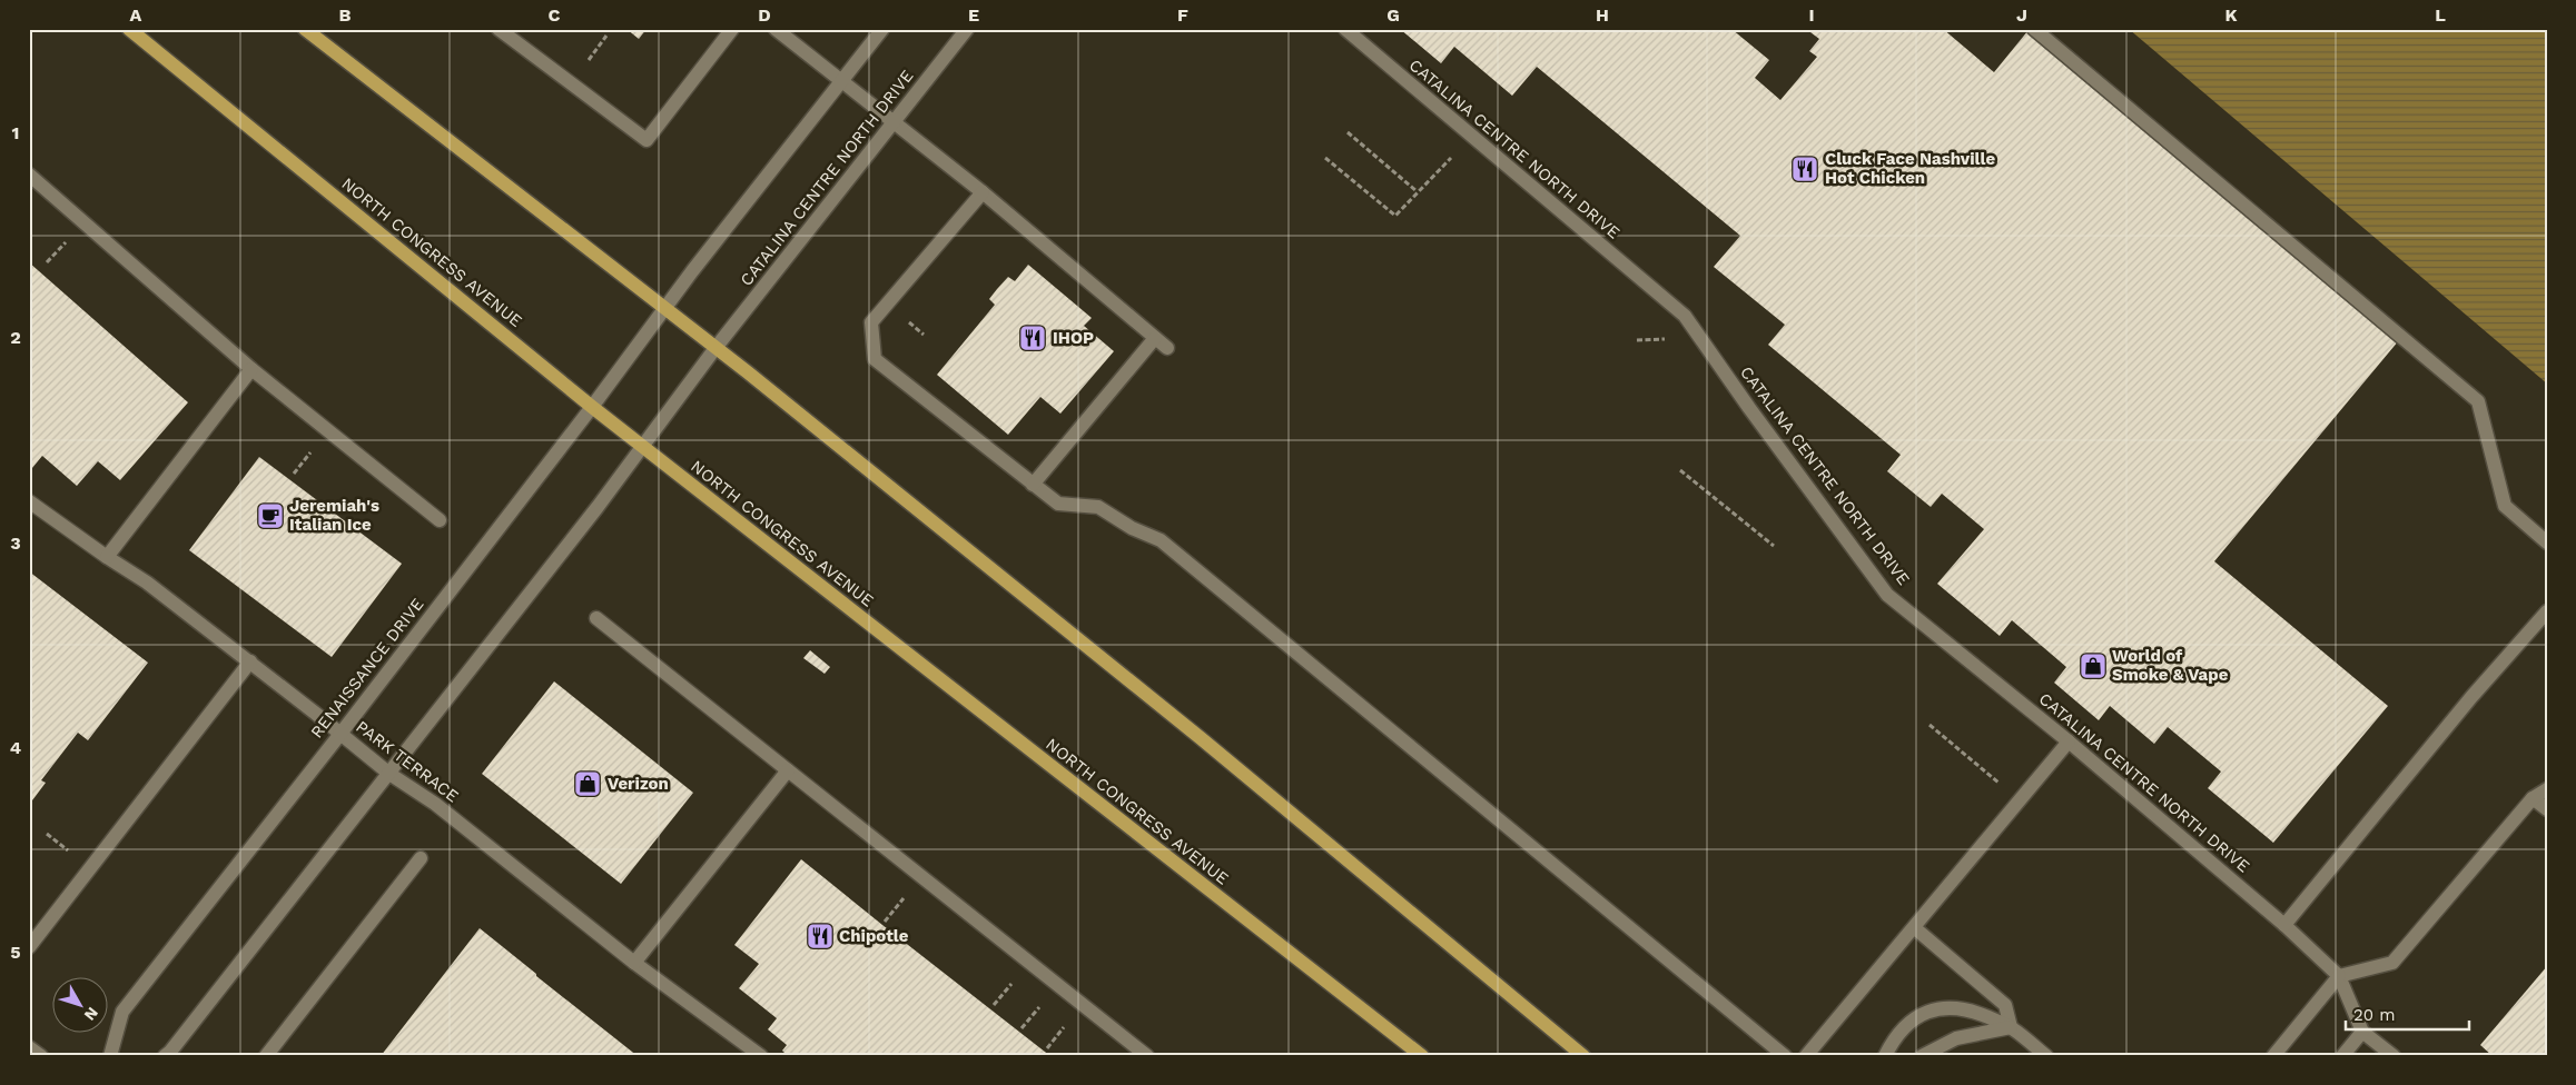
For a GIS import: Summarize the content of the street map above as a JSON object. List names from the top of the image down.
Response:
{
  "streets": {
    "main road": ["NORTH CONGRESS AVENUE"],
    "street": ["CATALINA CENTRE NORTH DRIVE", "RENAISSANCE DRIVE", "PARK TERRACE"]
  },
  "crossings": [
    ["NORTH CONGRESS AVENUE", "RENAISSANCE DRIVE"],
    ["RENAISSANCE DRIVE", "PARK TERRACE"]
  ],
  "places": {
    "restaurant": ["Cluck Face Nashville Hot Chicken", "IHOP", "Chipotle"],
    "cafe": ["Jeremiah's Italian Ice"],
    "shop": ["World of Smoke & Vape", "Verizon"]
  },
  "scale_bar": "20 m",
  "north": "bottom right",
  "grid": {
    "columns": [
      "A",
      "B",
      "C",
      "D",
      "E",
      "F",
      "G",
      "H",
      "I",
      "J",
      "K",
      "L"
    ],
    "rows": [
      "1",
      "2",
      "3",
      "4",
      "5"
    ]
  }
}
